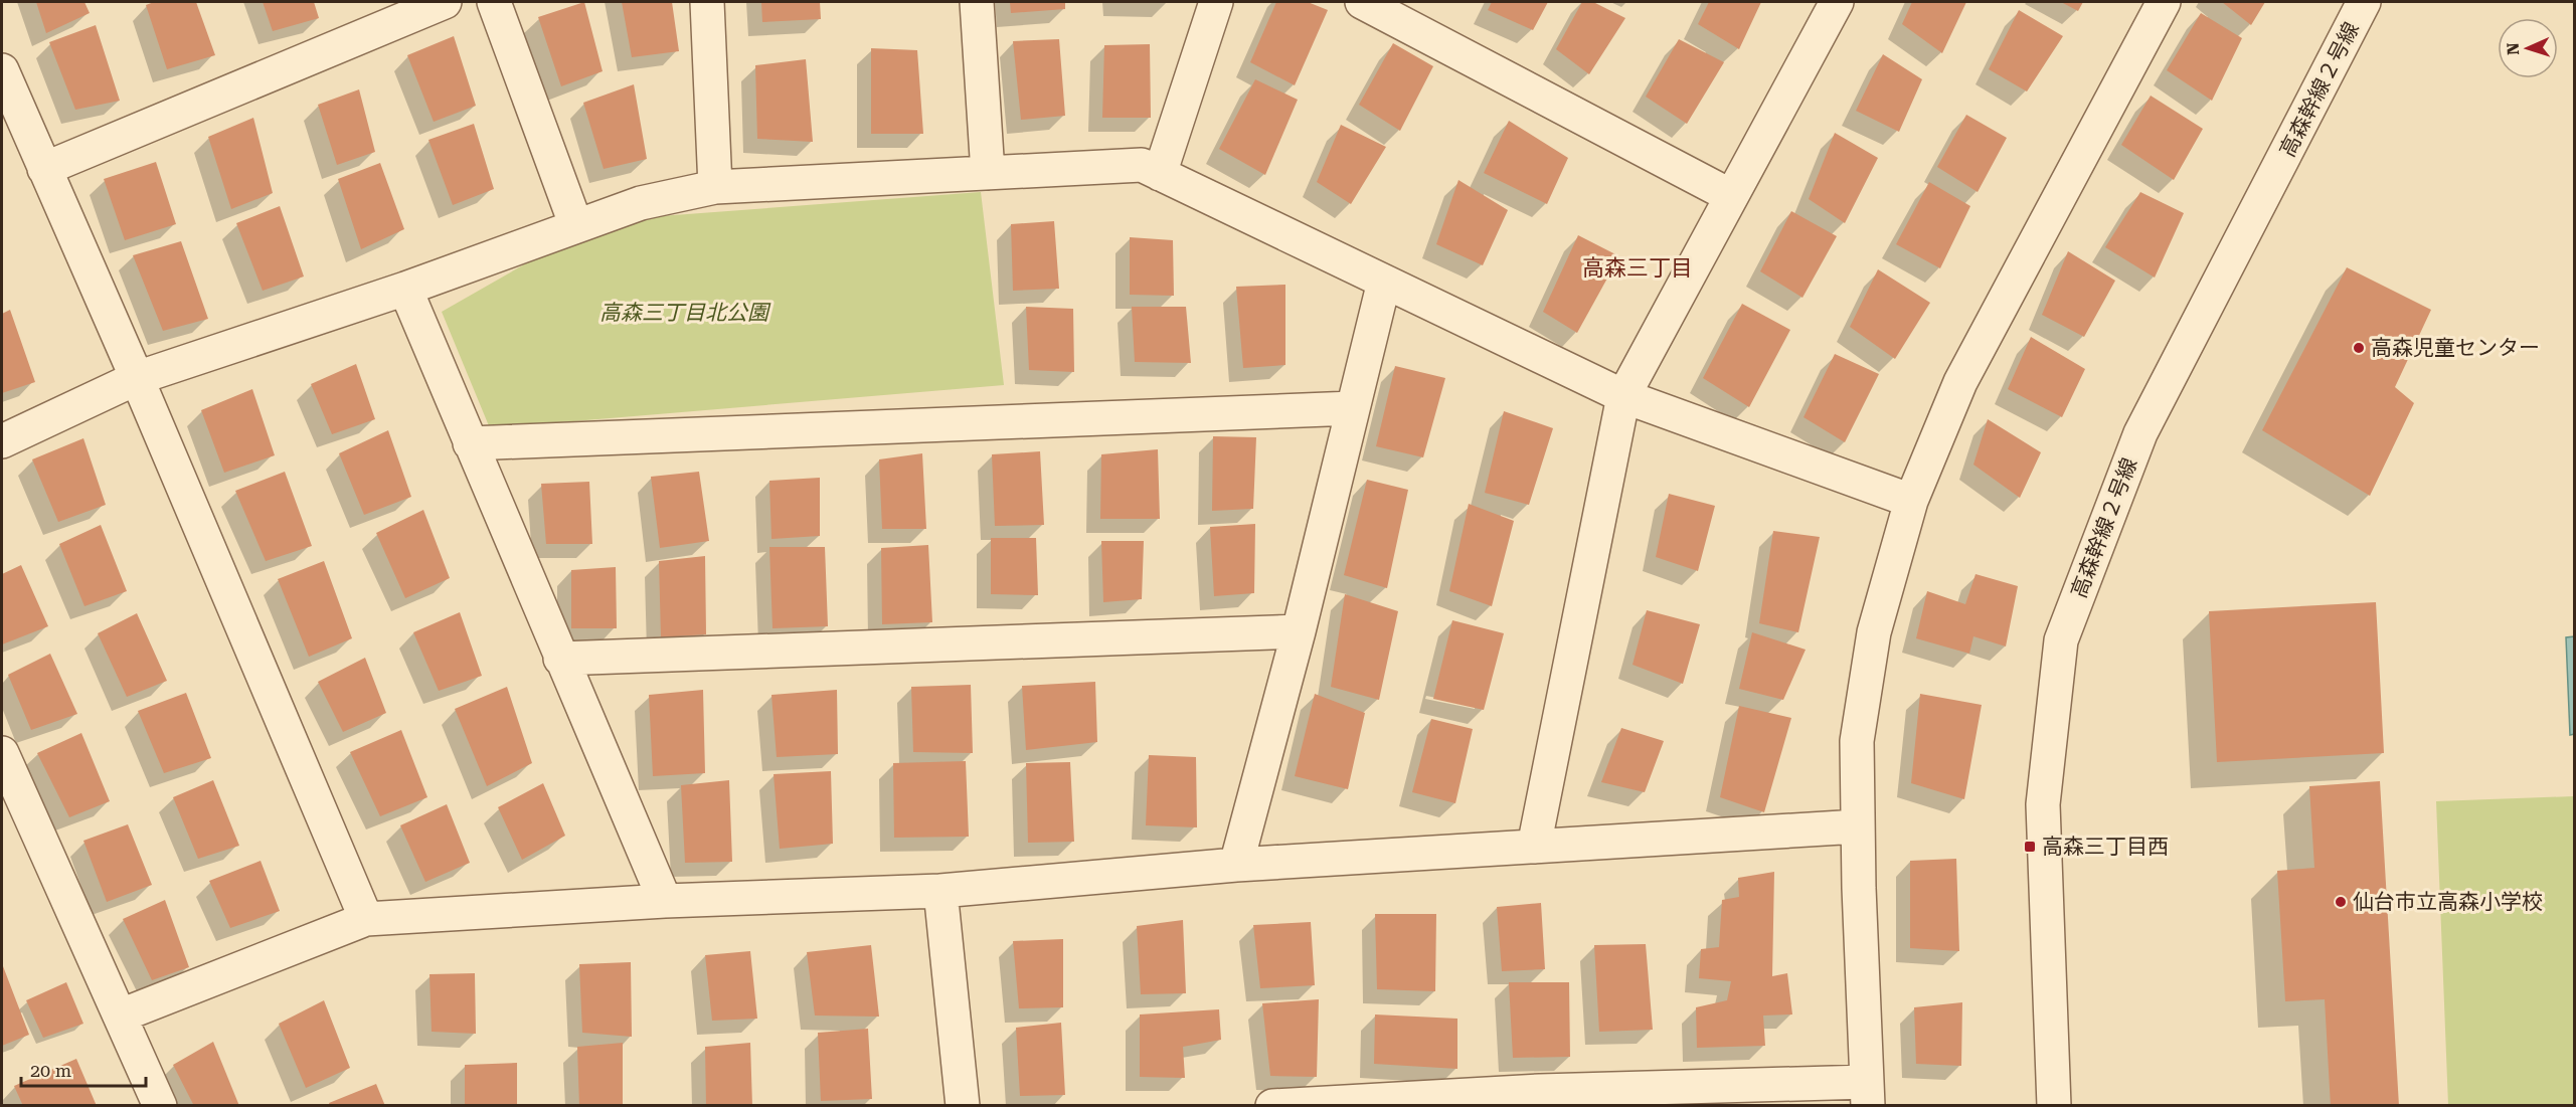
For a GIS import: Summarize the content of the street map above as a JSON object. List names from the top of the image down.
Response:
{
  "streets": {
    "street": ["高森幹線２号線"]
  },
  "districts": ["高森三丁目"],
  "parks": ["高森三丁目北公園"],
  "places": {
    "other": ["高森児童センター", "仙台市立高森小学校"],
    "transit": ["高森三丁目西"]
  },
  "scale_bar": "20 m",
  "north": "left"
}
